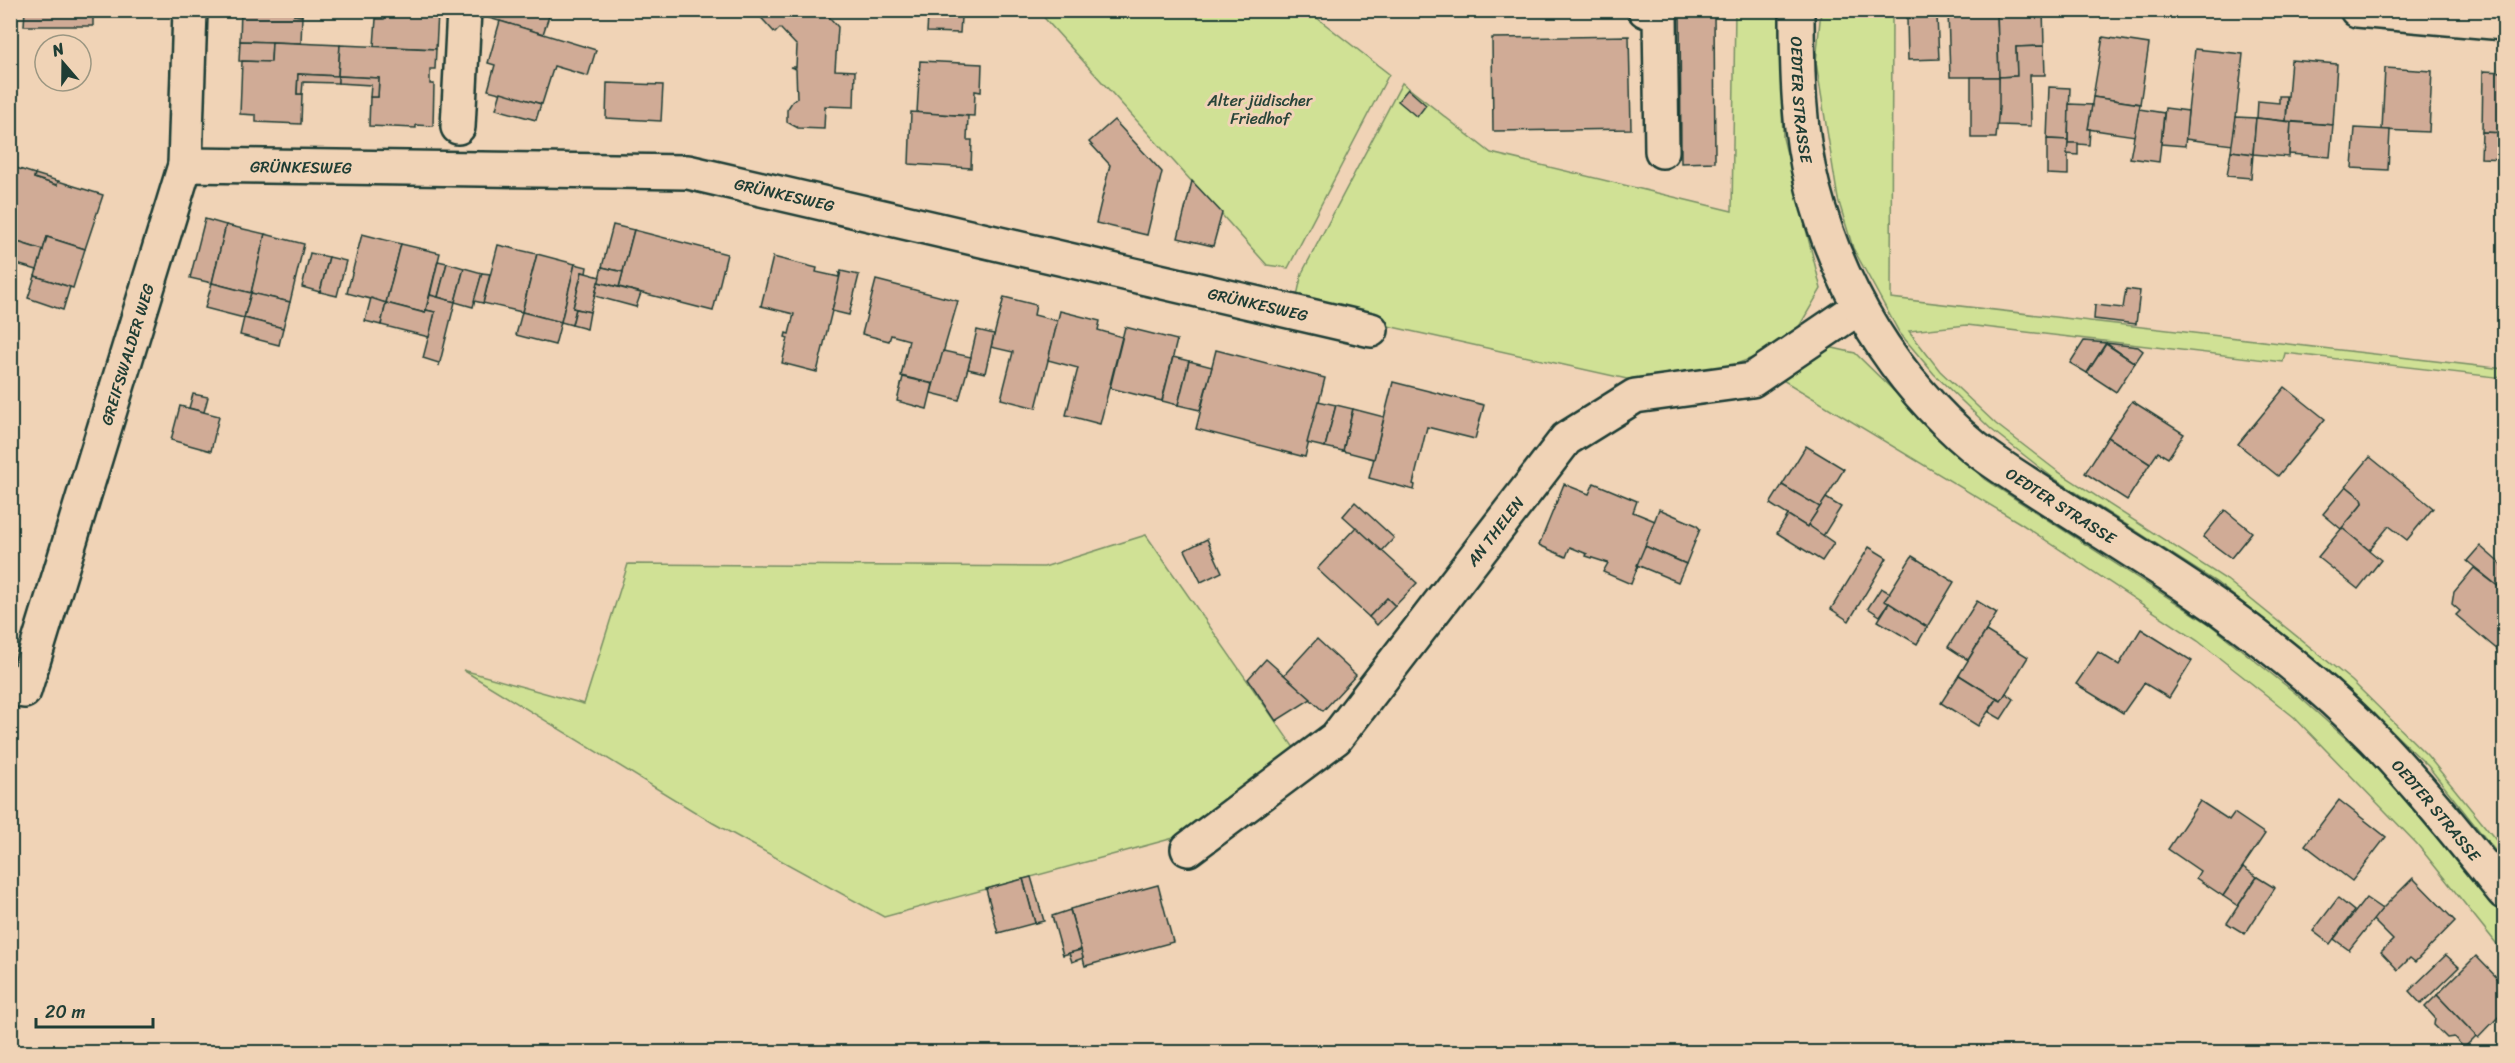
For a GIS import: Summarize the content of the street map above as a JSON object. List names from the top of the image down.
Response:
{
  "streets": {
    "street": [
      "OEDTER STRASSE",
      "GRÜNKESWEG",
      "GREIFSWALDER WEG",
      "AN THELEN"
    ]
  },
  "crossings": [
    ["OEDTER STRASSE", "AN THELEN"],
    ["GRÜNKESWEG", "GREIFSWALDER WEG"]
  ],
  "parks": ["Alter jüdischer Friedhof"],
  "scale_bar": "20 m",
  "north": "top"
}
